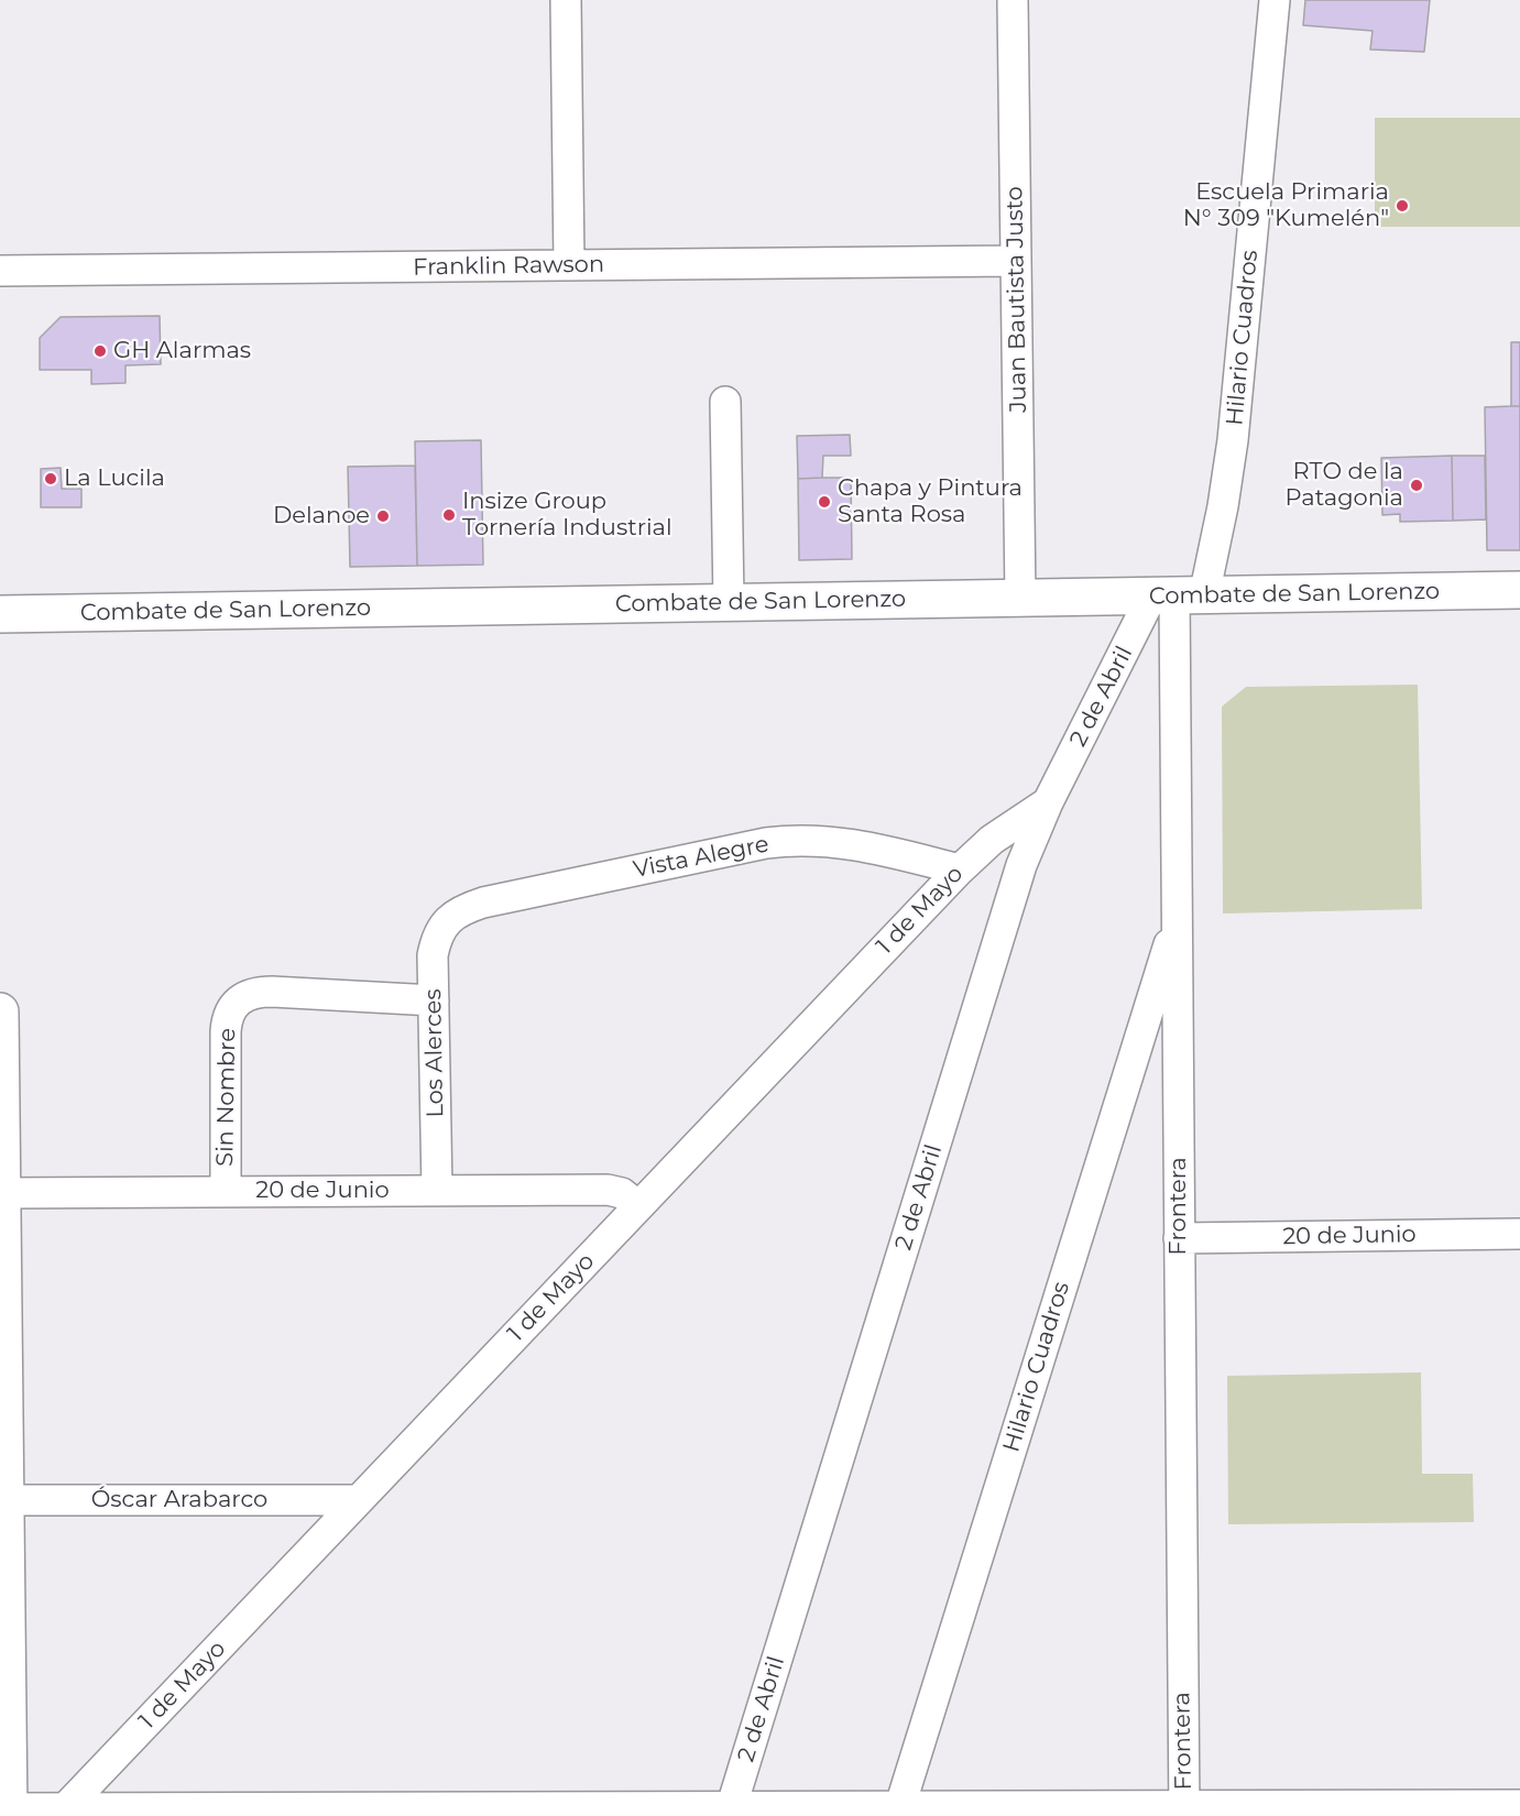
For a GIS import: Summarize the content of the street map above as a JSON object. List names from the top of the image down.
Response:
{
  "streets": {
    "main road": ["Combate de San Lorenzo"],
    "street": [
      "Franklin Rawson",
      "Juan Bautista Justo",
      "Hilario Cuadros",
      "2 de Abril",
      "Vista Alegre",
      "1 de Mayo",
      "Los Alerces",
      "Sin Nombre",
      "20 de Junio",
      "Frontera",
      "Óscar Arabarco"
    ]
  },
  "crossings": [
    ["Franklin Rawson", "Juan Bautista Justo"],
    ["Juan Bautista Justo", "Combate de San Lorenzo"],
    ["Hilario Cuadros", "Combate de San Lorenzo"],
    ["Hilario Cuadros", "2 de Abril"],
    ["Hilario Cuadros", "Frontera"],
    ["Combate de San Lorenzo", "2 de Abril"],
    ["Combate de San Lorenzo", "Frontera"],
    ["2 de Abril", "1 de Mayo"],
    ["2 de Abril", "Frontera"],
    ["Vista Alegre", "1 de Mayo"],
    ["Vista Alegre", "Los Alerces"],
    ["1 de Mayo", "20 de Junio"],
    ["1 de Mayo", "Óscar Arabarco"],
    ["Los Alerces", "Sin Nombre"],
    ["Los Alerces", "20 de Junio"],
    ["Sin Nombre", "20 de Junio"],
    ["20 de Junio", "Frontera"]
  ],
  "places": [
    "Escuela Primaria N° 309 \"Kumelén\"",
    "GH Alarmas",
    "La Lucila",
    "RTO de la Patagonia",
    "Chapa y Pintura Santa Rosa",
    "Insize Group Tornería Industrial",
    "Delanoe"
  ]
}
